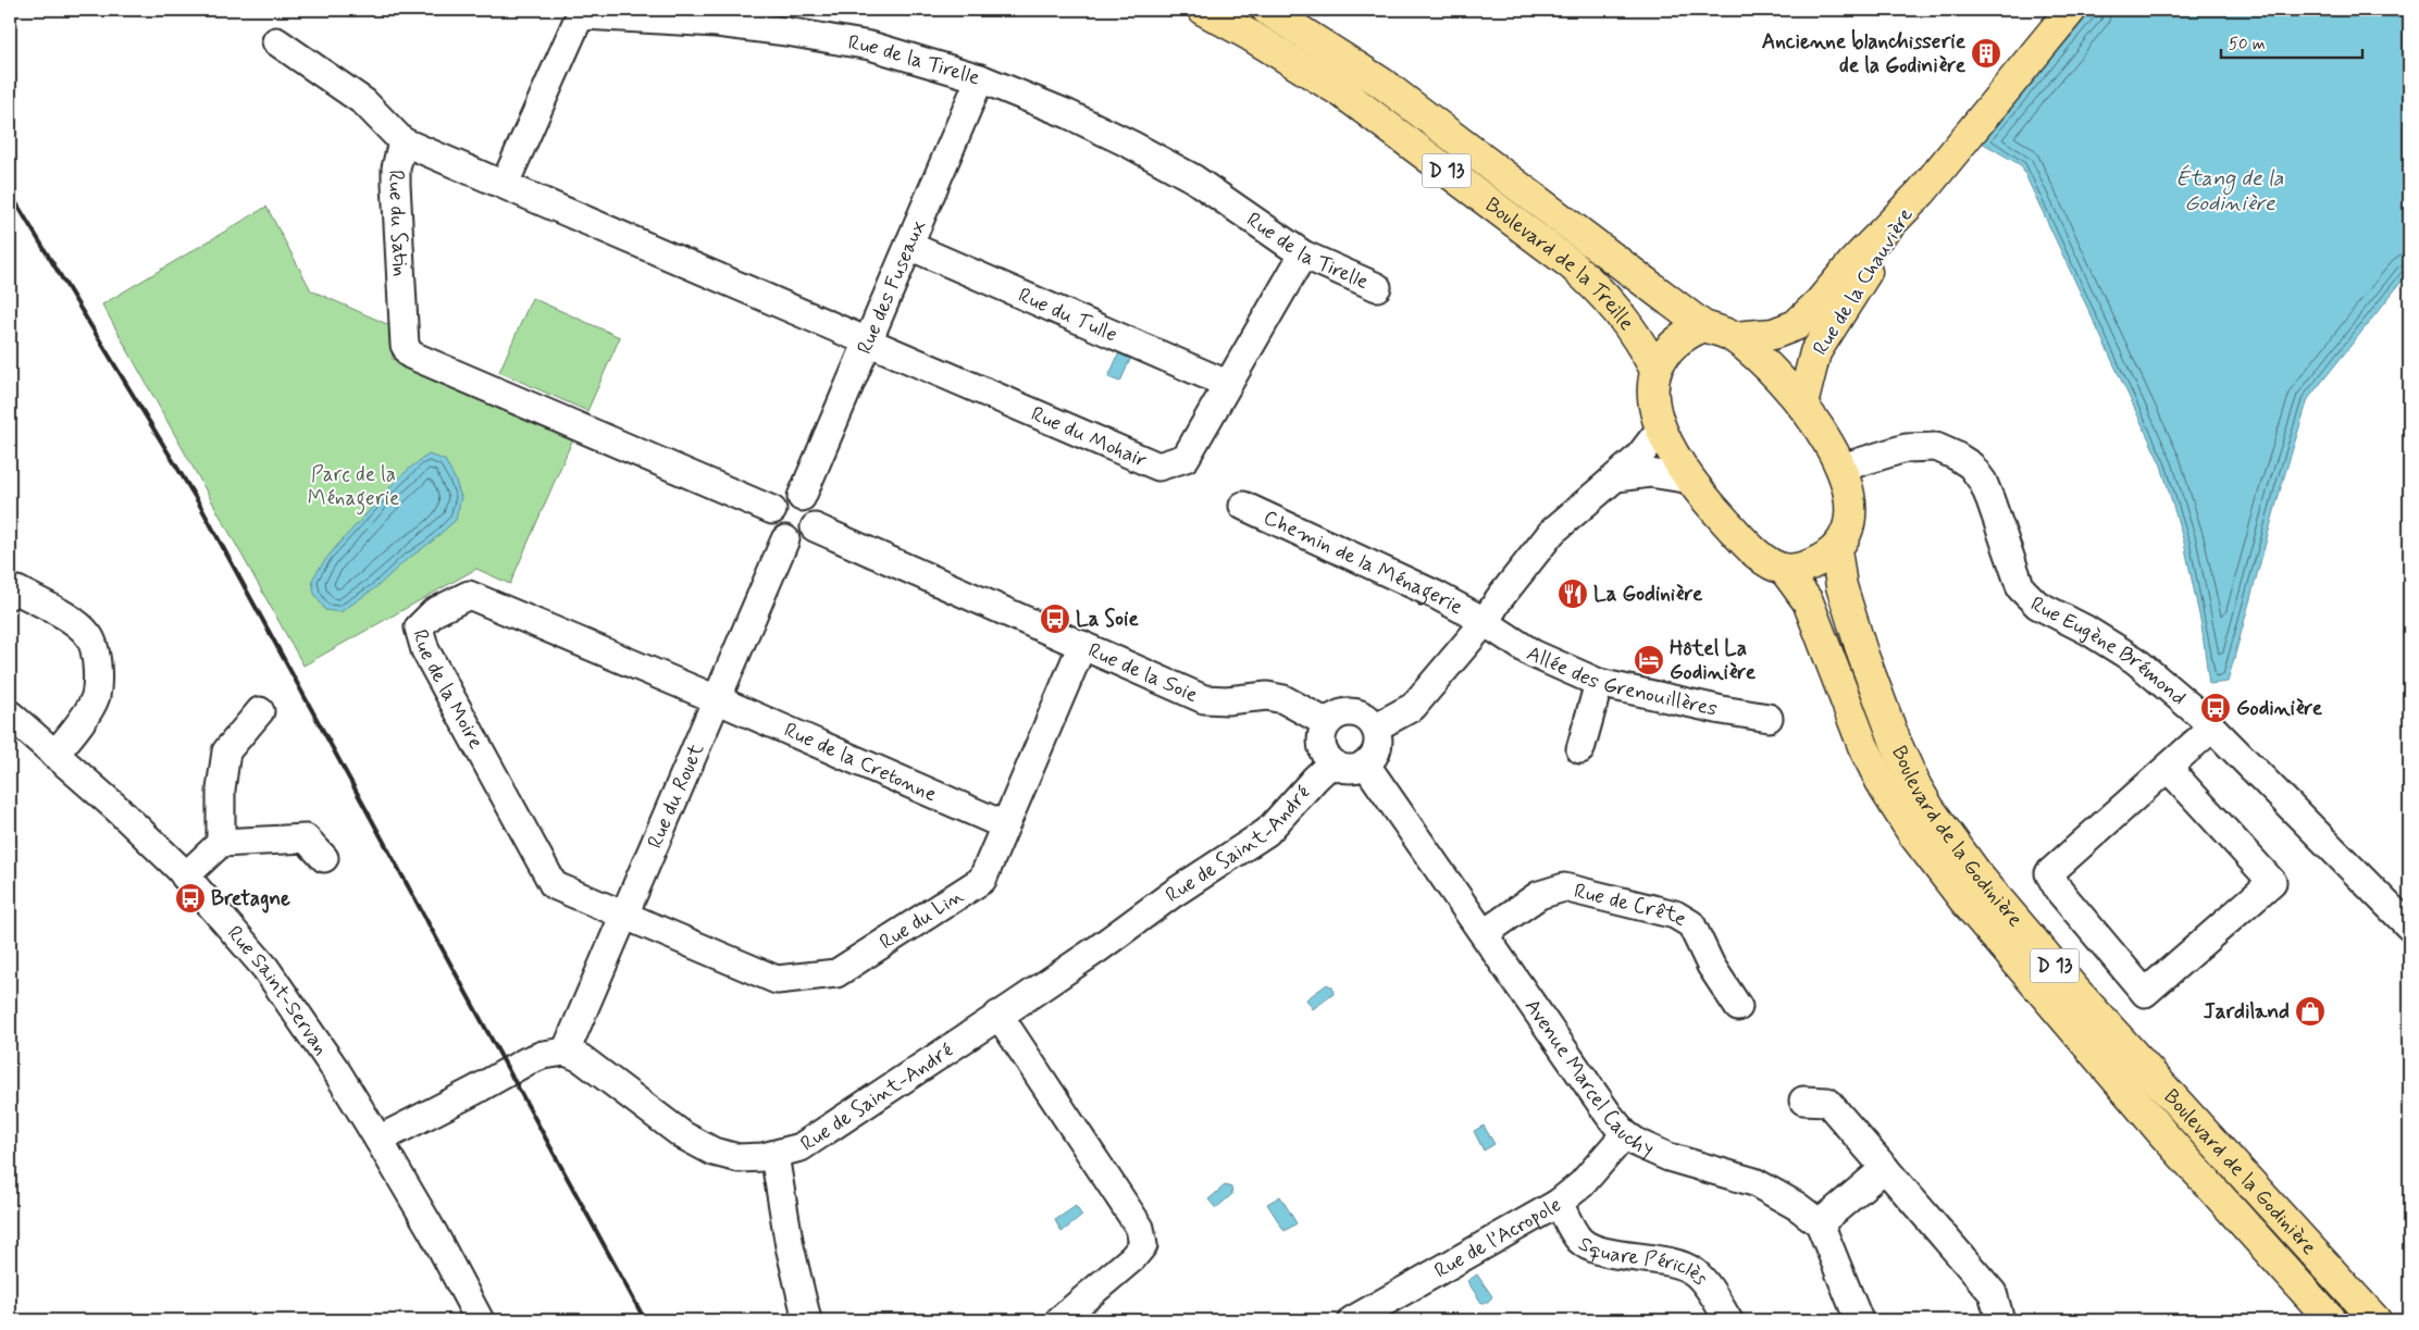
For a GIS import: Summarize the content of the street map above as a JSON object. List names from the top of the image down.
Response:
{
  "streets": {
    "main road": [
      "D 13",
      "Boulevard de la Treille",
      "Rue de la Chauvière",
      "Boulevard de la Godinière"
    ],
    "street": [
      "Rue de la Tirelle",
      "Rue du Satin",
      "Rue des Fuseaux",
      "Rue du Tulle",
      "Rue du Mohair",
      "Chemin de la Ménagerie",
      "Rue Eugène Brémond",
      "Rue de la Soie",
      "Allée des Grenouillères",
      "Rue de la Moire",
      "Rue de la Cretonne",
      "Rue du Rouet",
      "Rue de Saint-André",
      "Rue de Crête",
      "Rue du Lin",
      "Rue Saint-Servan",
      "Avenue Marcel Cauchy",
      "Rue de l’Acropole",
      "Square Périclès"
    ]
  },
  "crossings": [
    ["Rue de la Tirelle", "Rue du Satin"],
    ["Rue de la Tirelle", "Rue des Fuseaux"],
    ["Rue de la Tirelle", "Rue du Mohair"],
    ["Rue du Satin", "Rue des Fuseaux"],
    ["Rue du Satin", "Rue du Mohair"],
    ["Rue du Satin", "Rue de la Soie"],
    ["Rue du Satin", "Rue du Rouet"],
    ["Boulevard de la Treille", "Rue de la Chauvière"],
    ["Rue des Fuseaux", "Rue du Tulle"],
    ["Rue des Fuseaux", "Rue du Mohair"],
    ["Rue des Fuseaux", "Rue de la Soie"],
    ["Rue des Fuseaux", "Rue du Rouet"],
    ["Rue du Tulle", "Rue du Mohair"],
    ["Chemin de la Ménagerie", "Allée des Grenouillères"],
    ["Rue de la Soie", "Rue du Rouet"],
    ["Rue de la Soie", "Rue de Saint-André"],
    ["Rue de la Soie", "Rue du Lin"],
    ["Rue de la Soie", "Avenue Marcel Cauchy"],
    ["Rue de la Moire", "Rue de la Cretonne"],
    ["Rue de la Moire", "Rue du Rouet"],
    ["Rue de la Moire", "Rue du Lin"],
    ["Rue de la Cretonne", "Rue du Rouet"],
    ["Rue de la Cretonne", "Rue du Lin"],
    ["Rue du Rouet", "Rue de Saint-André"],
    ["Rue du Rouet", "Rue du Lin"],
    ["Rue de Saint-André", "Avenue Marcel Cauchy"],
    ["Rue de Crête", "Avenue Marcel Cauchy"],
    ["Avenue Marcel Cauchy", "Rue de l’Acropole"],
    ["Rue de l’Acropole", "Square Périclès"]
  ],
  "water": ["Étang de la Godinière"],
  "parks": ["Parc de la Ménagerie"],
  "places": {
    "building": ["Ancienne blanchisserie de la Godinière"],
    "restaurant": ["La Godinière"],
    "bus stop": ["La Soie", "Godinière", "Bretagne"],
    "hotel": ["Hôtel La Godinière"],
    "shop": ["Jardiland"]
  },
  "scale_bar": "50 m"
}
